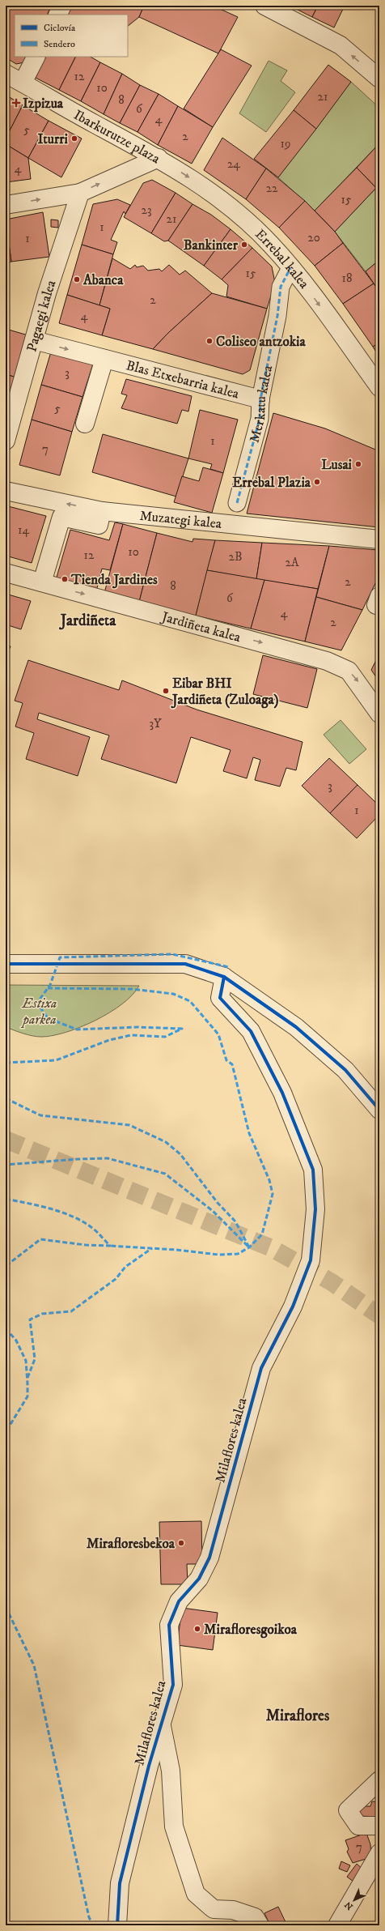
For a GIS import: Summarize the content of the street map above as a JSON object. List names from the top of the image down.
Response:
{
  "streets": {
    "street": [
      "Ibarkurutze plaza",
      "Errebal kalea",
      "Pagaegi kalea",
      "Blas Etxebarria kalea",
      "Merkatu kalea",
      "Muzategi kalea",
      "Jardiñeta kalea",
      "Milaflores kalea"
    ]
  },
  "crossings": [
    ["Ibarkurutze plaza", "Errebal kalea"],
    ["Ibarkurutze plaza", "Pagaegi kalea"],
    ["Errebal kalea", "Merkatu kalea"],
    ["Pagaegi kalea", "Blas Etxebarria kalea"],
    ["Blas Etxebarria kalea", "Merkatu kalea"]
  ],
  "one_way": ["Ibarkurutze plaza", "Errebal kalea", "Jardiñeta kalea"],
  "districts": ["Jardiñeta", "Miraflores"],
  "parks": ["Estixa parkea"],
  "places": {
    "health": ["Izpizua"],
    "other": [
      "Iturri",
      "Bankinter",
      "Abanca",
      "Coliseo antzokia",
      "Lusai",
      "Errebal Plazia",
      "Tienda Jardines",
      "Eibar BHI Jardiñeta (Zuloaga)",
      "Mirafloresbekoa",
      "Mirafloresgoikoa"
    ]
  },
  "house_numbers": [
    "12",
    "10",
    "21",
    "8",
    "6",
    "4",
    "5",
    "2",
    "19",
    "24",
    "4",
    "22",
    "15",
    "23",
    "21",
    "1",
    "20",
    "1",
    "15",
    "18",
    "2",
    "4",
    "3",
    "5",
    "1",
    "7",
    "14",
    "10",
    "12",
    "2B",
    "2A",
    "2",
    "8",
    "6",
    "4",
    "2",
    "3Y",
    "3",
    "1",
    "7"
  ],
  "legend": ["Ciclovía", "Sendero"],
  "north": "bottom left"
}
